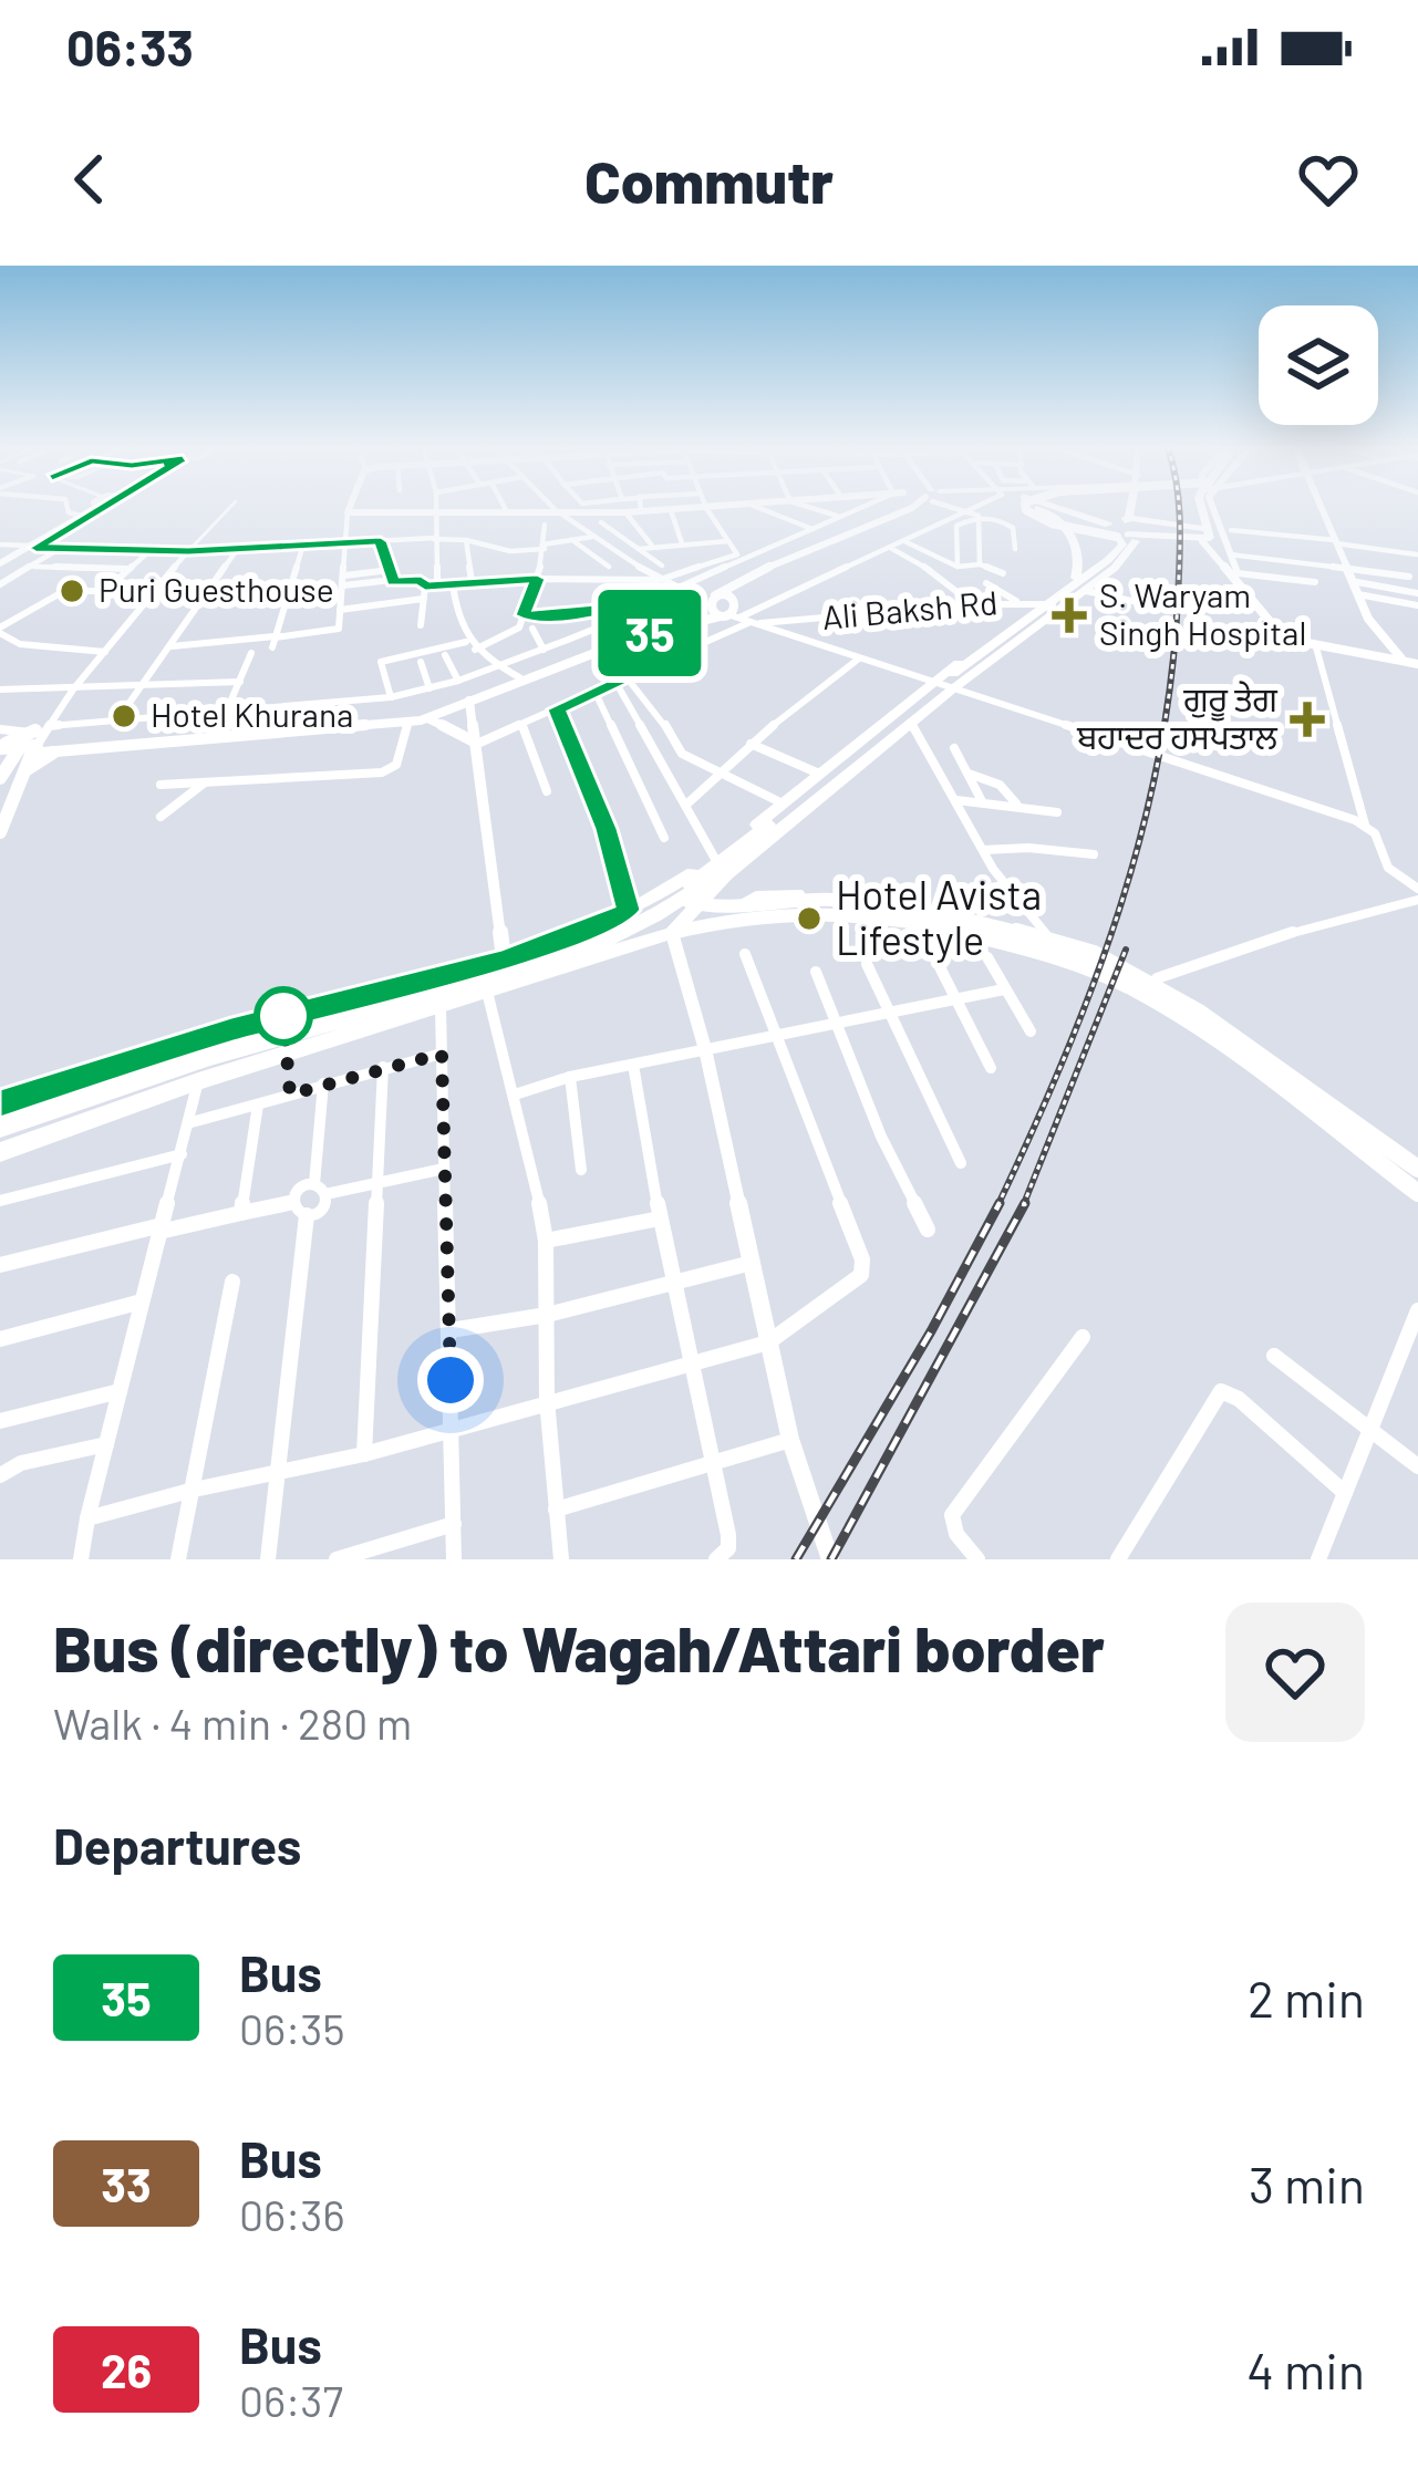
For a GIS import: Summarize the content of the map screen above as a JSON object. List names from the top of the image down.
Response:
{
  "streets": {
    "street": ["Ali Baksh Rd"]
  },
  "places": {
    "other": ["Puri Guesthouse", "Hotel Khurana", "Hotel Avista Lifestyle"],
    "health": ["S. Waryam Singh Hospital", "ਗੁਰੂ ਤੇਗ ਬਹਾਦਰ ਹਸਪਤਾਲ"]
  },
  "lines": ["bus line 35"],
  "page": {
    "status": "06:33",
    "header": "Commutr",
    "on_map": "35",
    "heading": [
      ["Bus (directly) to Wagah/Attari border", "Walk · 4 min · 280 m"],
      "Departures"
    ],
    "list": [
      {
        "mark": "35",
        "name": "Bus",
        "note": "06:35",
        "value": "2 min"
      },
      {
        "mark": "33",
        "name": "Bus",
        "note": "06:36",
        "value": "3 min"
      },
      {
        "mark": "26",
        "name": "Bus",
        "note": "06:37",
        "value": "4 min"
      }
    ]
  }
}
